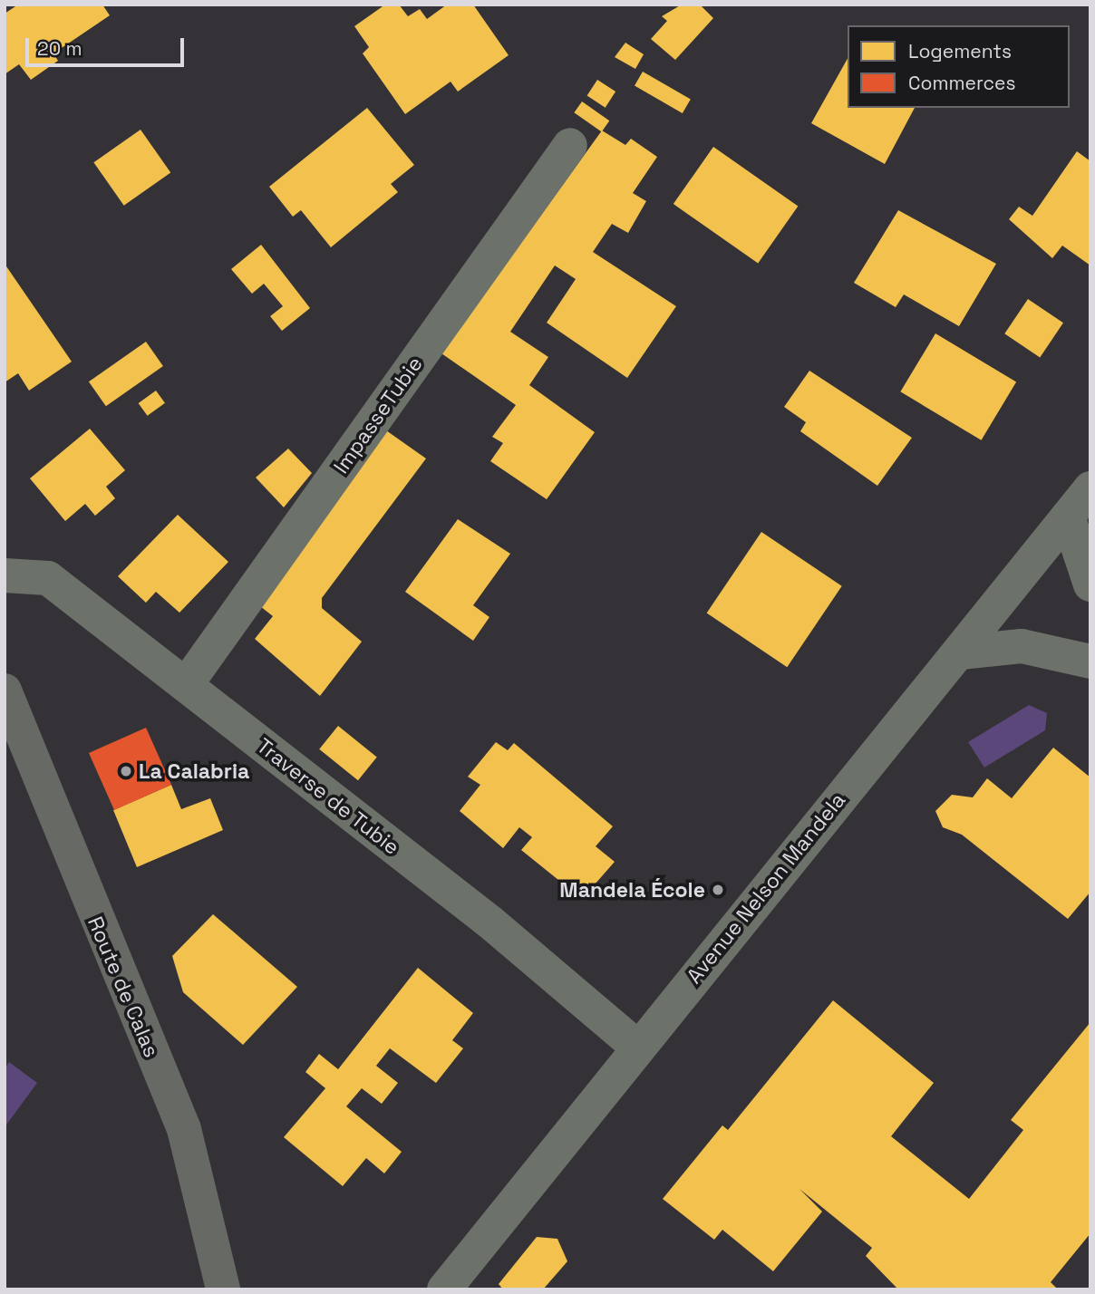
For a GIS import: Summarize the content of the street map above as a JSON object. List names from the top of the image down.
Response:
{
  "streets": {
    "main road": ["Route de Calas"],
    "street": ["ImpasseTubie", "Traverse de Tubie", "Avenue Nelson Mandela"]
  },
  "crossings": [
    ["ImpasseTubie", "Traverse de Tubie"],
    ["Traverse de Tubie", "Avenue Nelson Mandela"]
  ],
  "places": ["La Calabria", "Mandela École"],
  "legend": ["Logements", "Commerces"],
  "scale_bar": "20 m"
}
